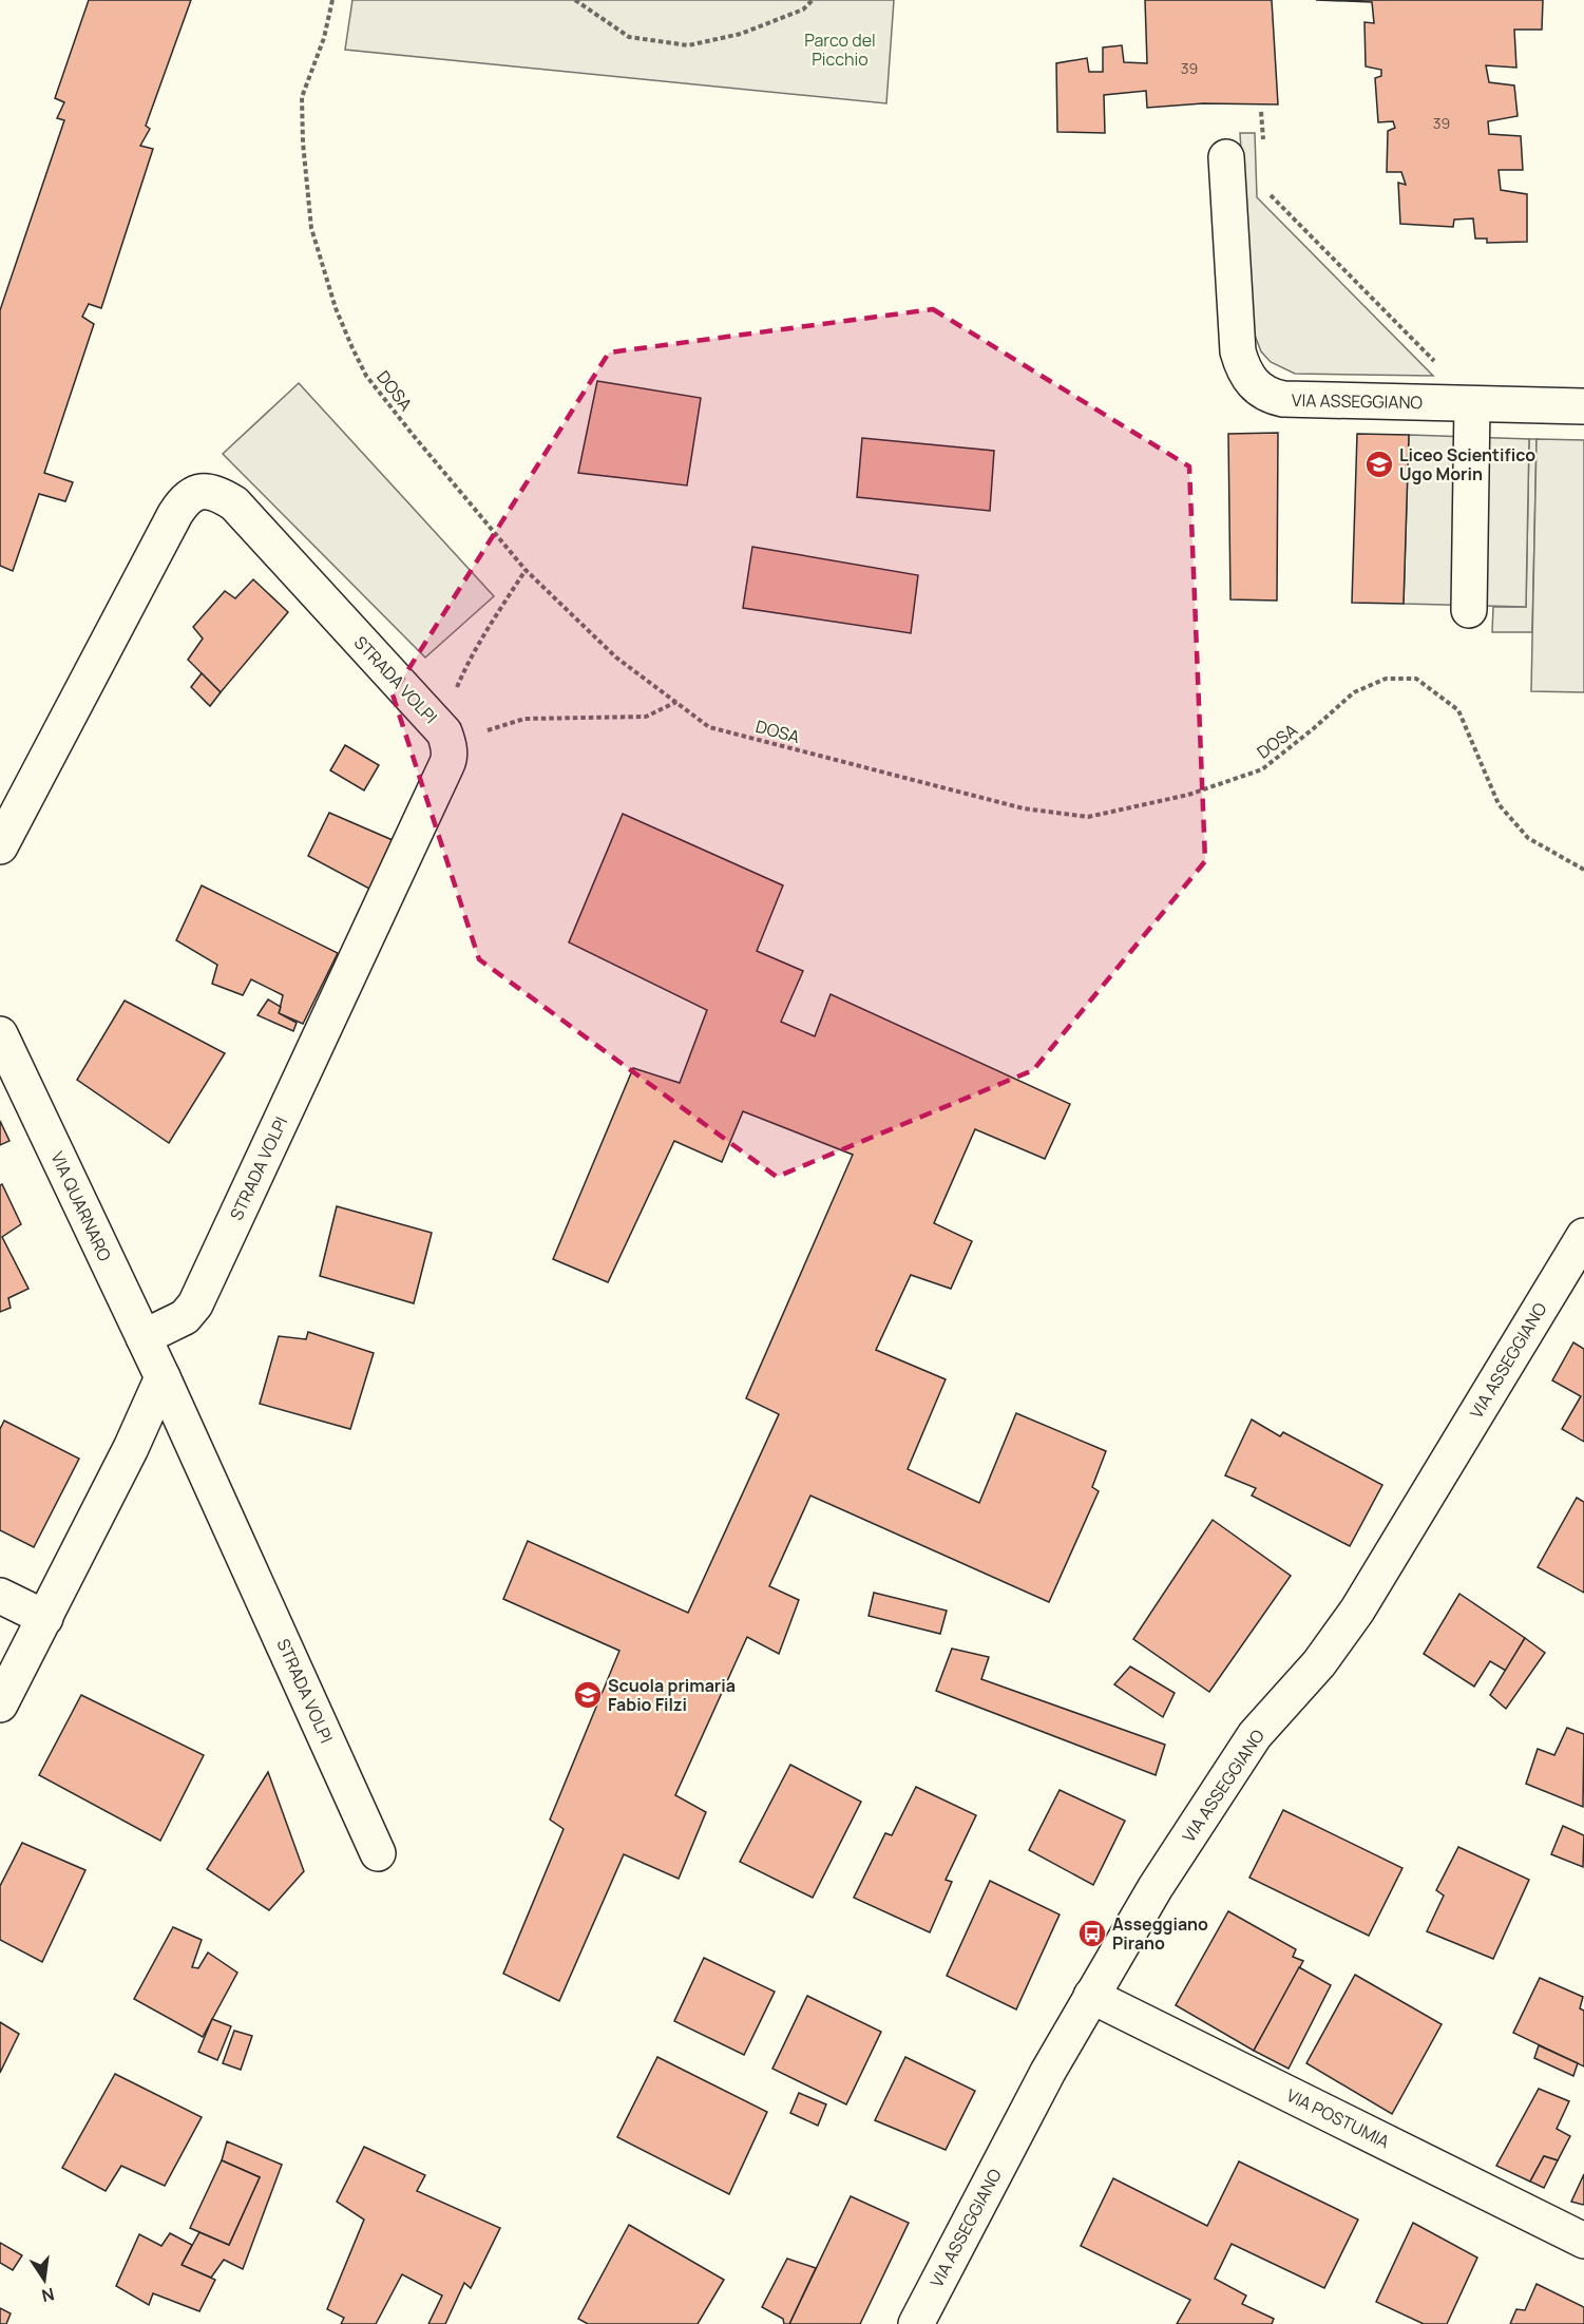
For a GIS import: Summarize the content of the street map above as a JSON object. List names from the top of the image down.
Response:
{
  "streets": {
    "street": [
      "VIA ASSEGGIANO",
      "STRADA VOLPI",
      "VIA QUARNARO",
      "VIA POSTUMIA"
    ],
    "path": ["DOSA"]
  },
  "crossings": [
    ["VIA ASSEGGIANO", "VIA POSTUMIA"],
    ["STRADA VOLPI", "VIA QUARNARO"]
  ],
  "parks": ["Parco del Picchio"],
  "places": {
    "school or university": ["Liceo Scientifico Ugo Morin", "Scuola primaria Fabio Filzi"],
    "bus stop": ["Asseggiano Pirano"]
  },
  "house_numbers": ["39", "39"],
  "north": "bottom"
}
